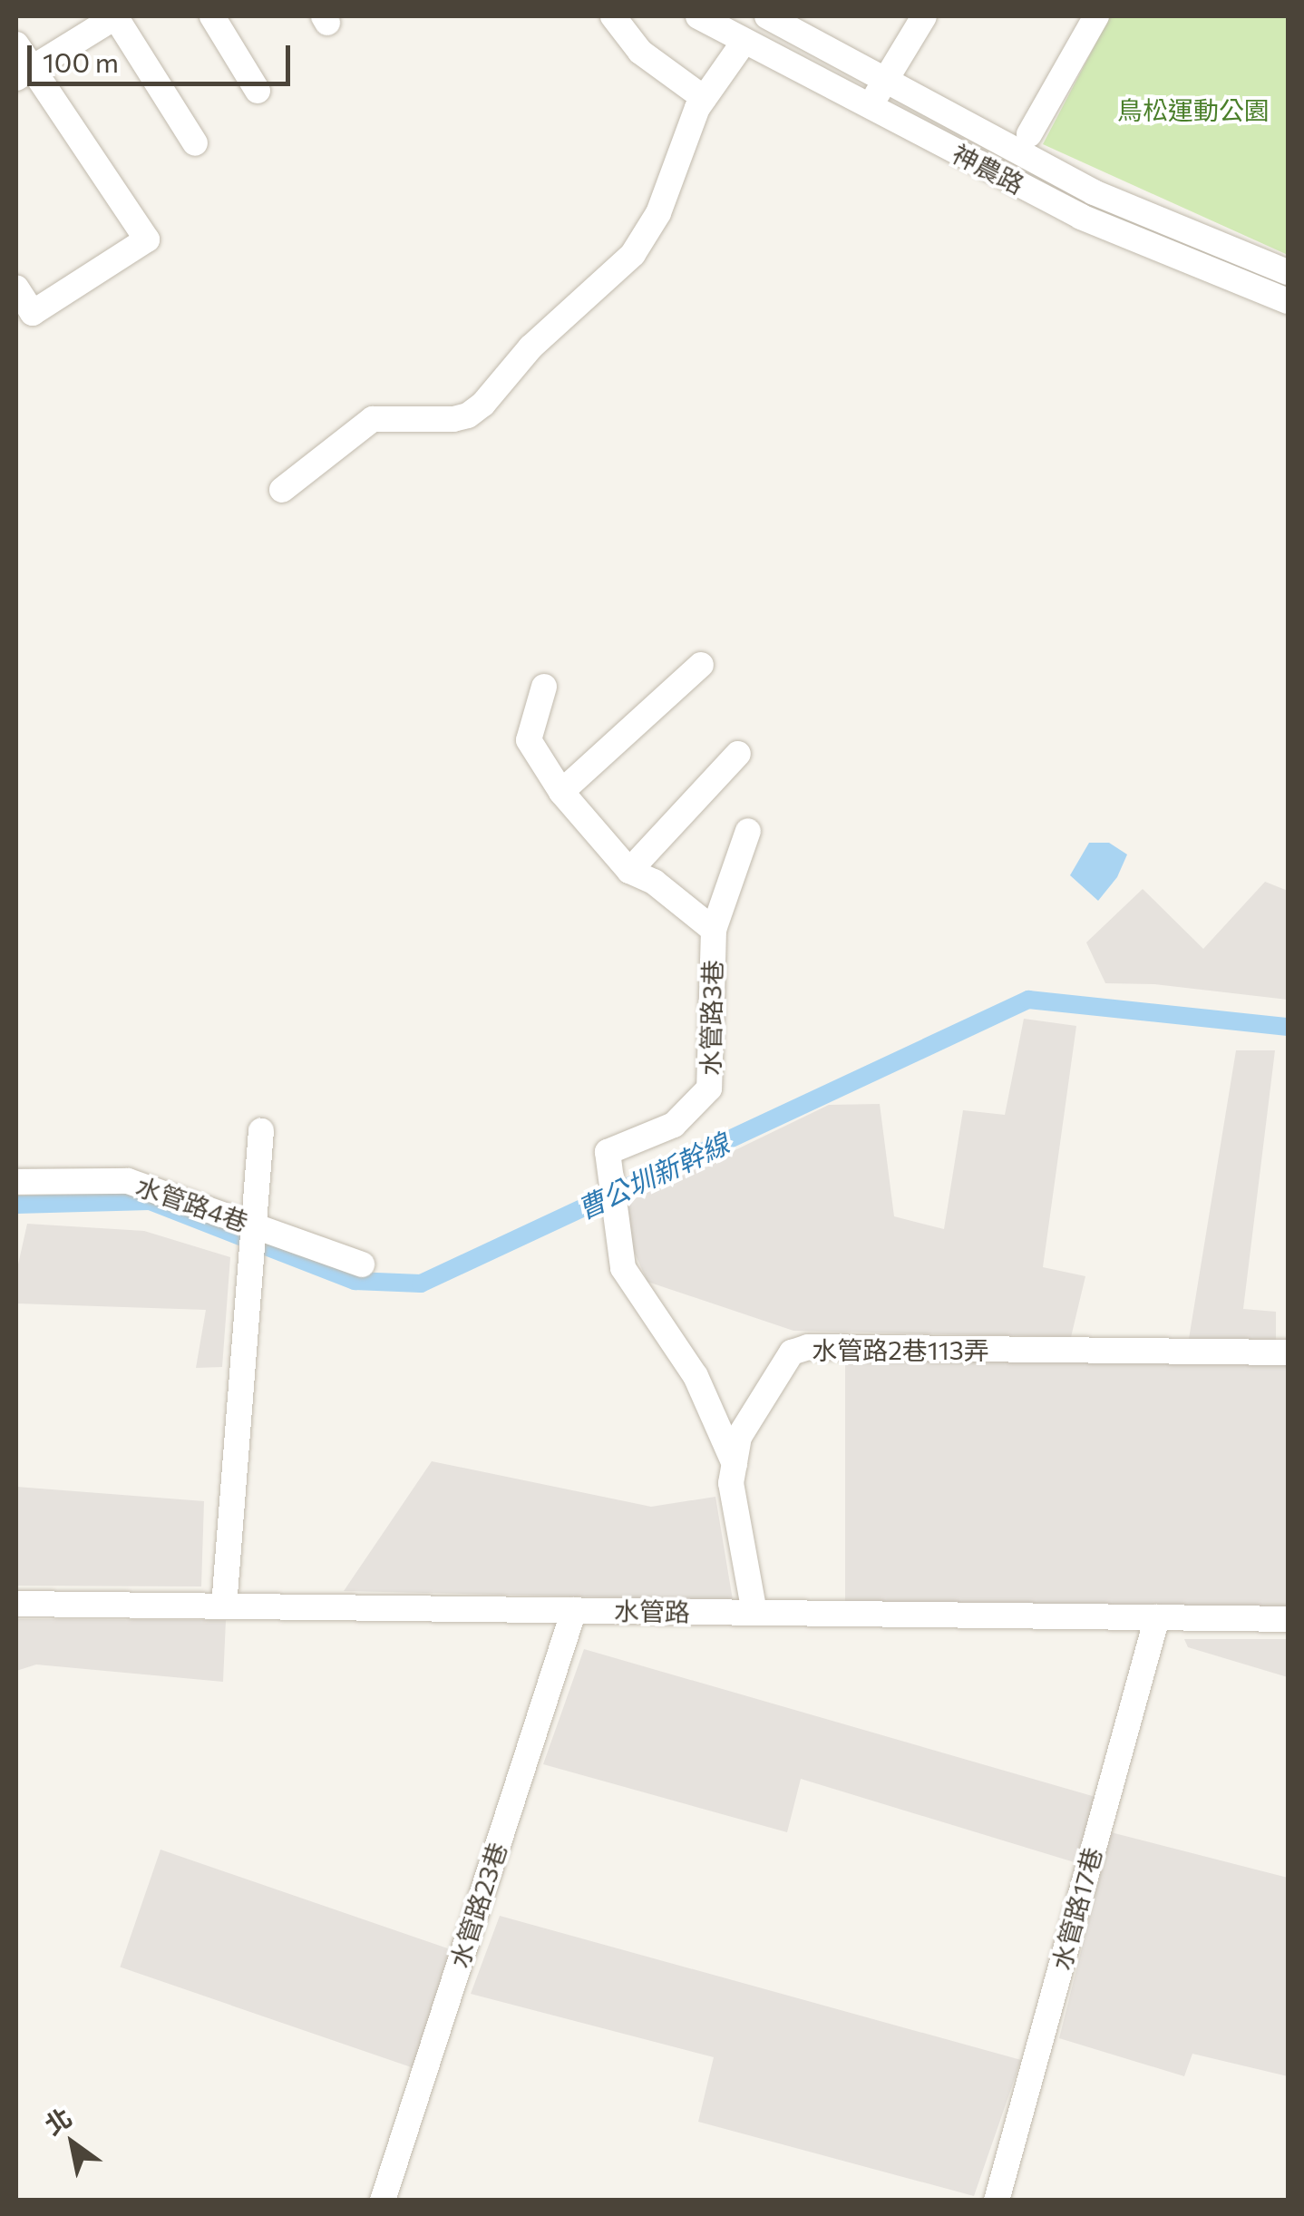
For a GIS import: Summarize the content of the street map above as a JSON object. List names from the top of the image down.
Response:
{
  "streets": {
    "street": [
      "神農路",
      "水管路3巷",
      "水管路4巷",
      "水管路2巷113弄",
      "水管路",
      "水管路23巷",
      "水管路17巷"
    ]
  },
  "crossings": [
    ["水管路3巷", "水管路2巷113弄"],
    ["水管路4巷", "水管路"],
    ["水管路2巷113弄", "水管路"],
    ["水管路", "水管路23巷"],
    ["水管路", "水管路17巷"]
  ],
  "water": ["曹公圳新幹線"],
  "parks": ["鳥松運動公園"],
  "scale_bar": "100 m",
  "north": "top left"
}
